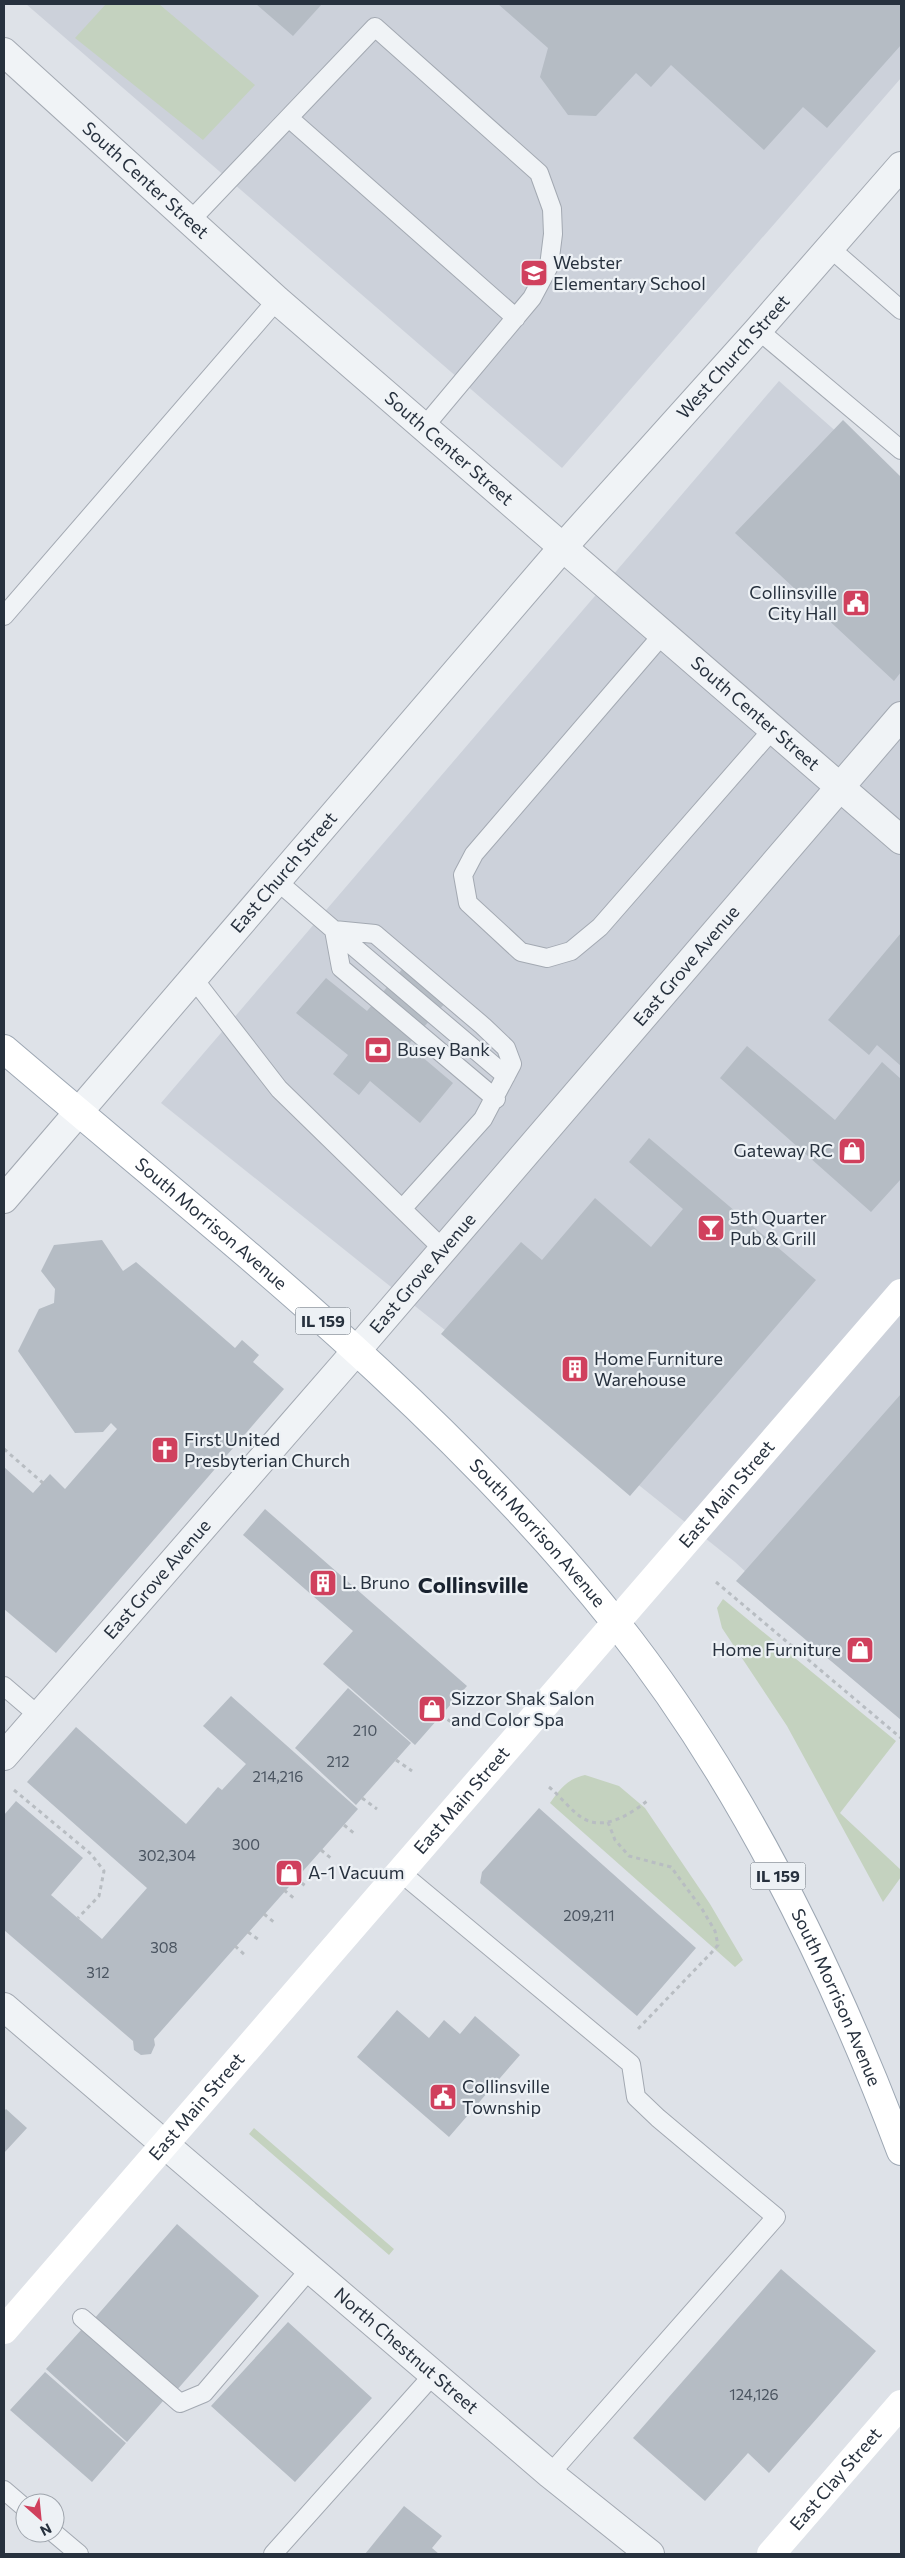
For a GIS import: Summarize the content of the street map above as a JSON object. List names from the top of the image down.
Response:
{
  "streets": {
    "main road": [
      "South Morrison Avenue",
      "IL 159",
      "East Main Street",
      "East Clay Street"
    ],
    "street": [
      "South Center Street",
      "West Church Street",
      "East Church Street",
      "East Grove Avenue",
      "North Chestnut Street"
    ]
  },
  "crossings": [
    ["South Center Street", "West Church Street"],
    ["South Center Street", "East Church Street"],
    ["South Center Street", "East Grove Avenue"],
    ["West Church Street", "East Church Street"],
    ["East Church Street", "South Morrison Avenue"],
    ["East Grove Avenue", "South Morrison Avenue"],
    ["South Morrison Avenue", "East Main Street"],
    ["East Main Street", "North Chestnut Street"]
  ],
  "districts": ["Collinsville"],
  "places": {
    "school or university": ["Webster Elementary School"],
    "public building": ["Collinsville City Hall", "Collinsville Township"],
    "bank": ["Busey Bank"],
    "shop": [
      "Gateway RC",
      "Home Furniture",
      "Sizzor Shak Salon and Color Spa",
      "A-1 Vacuum"
    ],
    "bar": ["5th Quarter Pub & Grill"],
    "building": ["Home Furniture Warehouse", "L. Bruno"],
    "church": ["First United Presbyterian Church"]
  },
  "house_numbers": [
    "210",
    "212",
    "214,216",
    "300",
    "302,304",
    "209,211",
    "308",
    "312",
    "124,126"
  ],
  "north": "bottom right"
}
